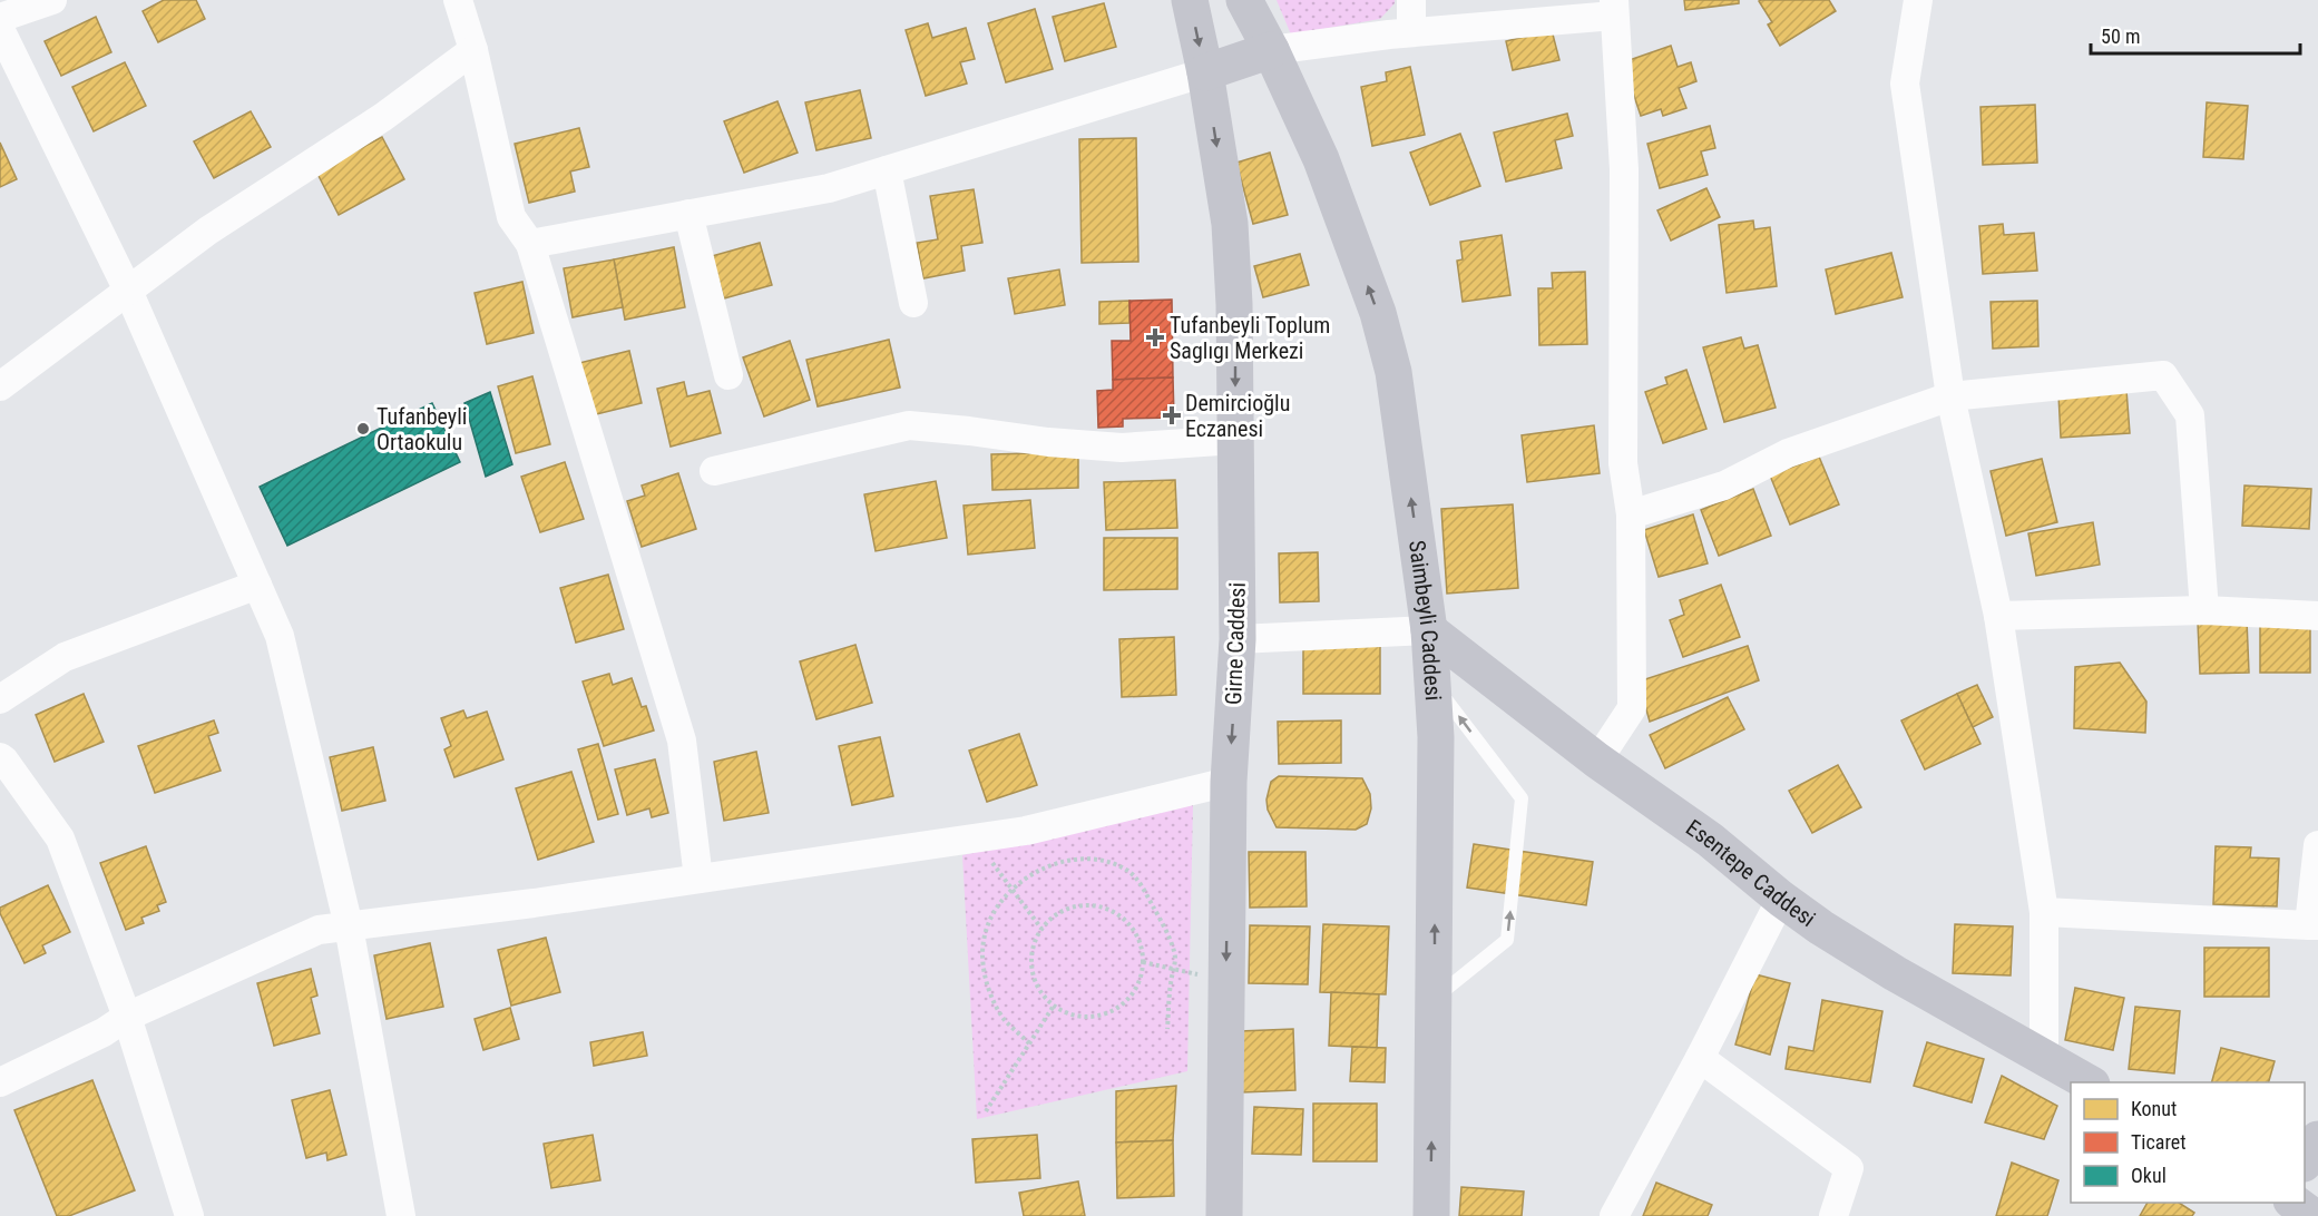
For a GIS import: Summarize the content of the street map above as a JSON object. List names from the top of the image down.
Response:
{
  "streets": {
    "street": ["Saimbeyli Caddesi", "Girne Caddesi", "Esentepe Caddesi"]
  },
  "crossings": [
    ["Saimbeyli Caddesi", "Esentepe Caddesi"]
  ],
  "one_way": ["Girne Caddesi"],
  "places": {
    "health": ["Tufanbeyli Toplum Saglıgı Merkezi", "Demircioğlu Eczanesi"],
    "other": ["Tufanbeyli Ortaokulu"]
  },
  "legend": ["Konut", "Ticaret", "Okul"],
  "scale_bar": "50 m"
}
